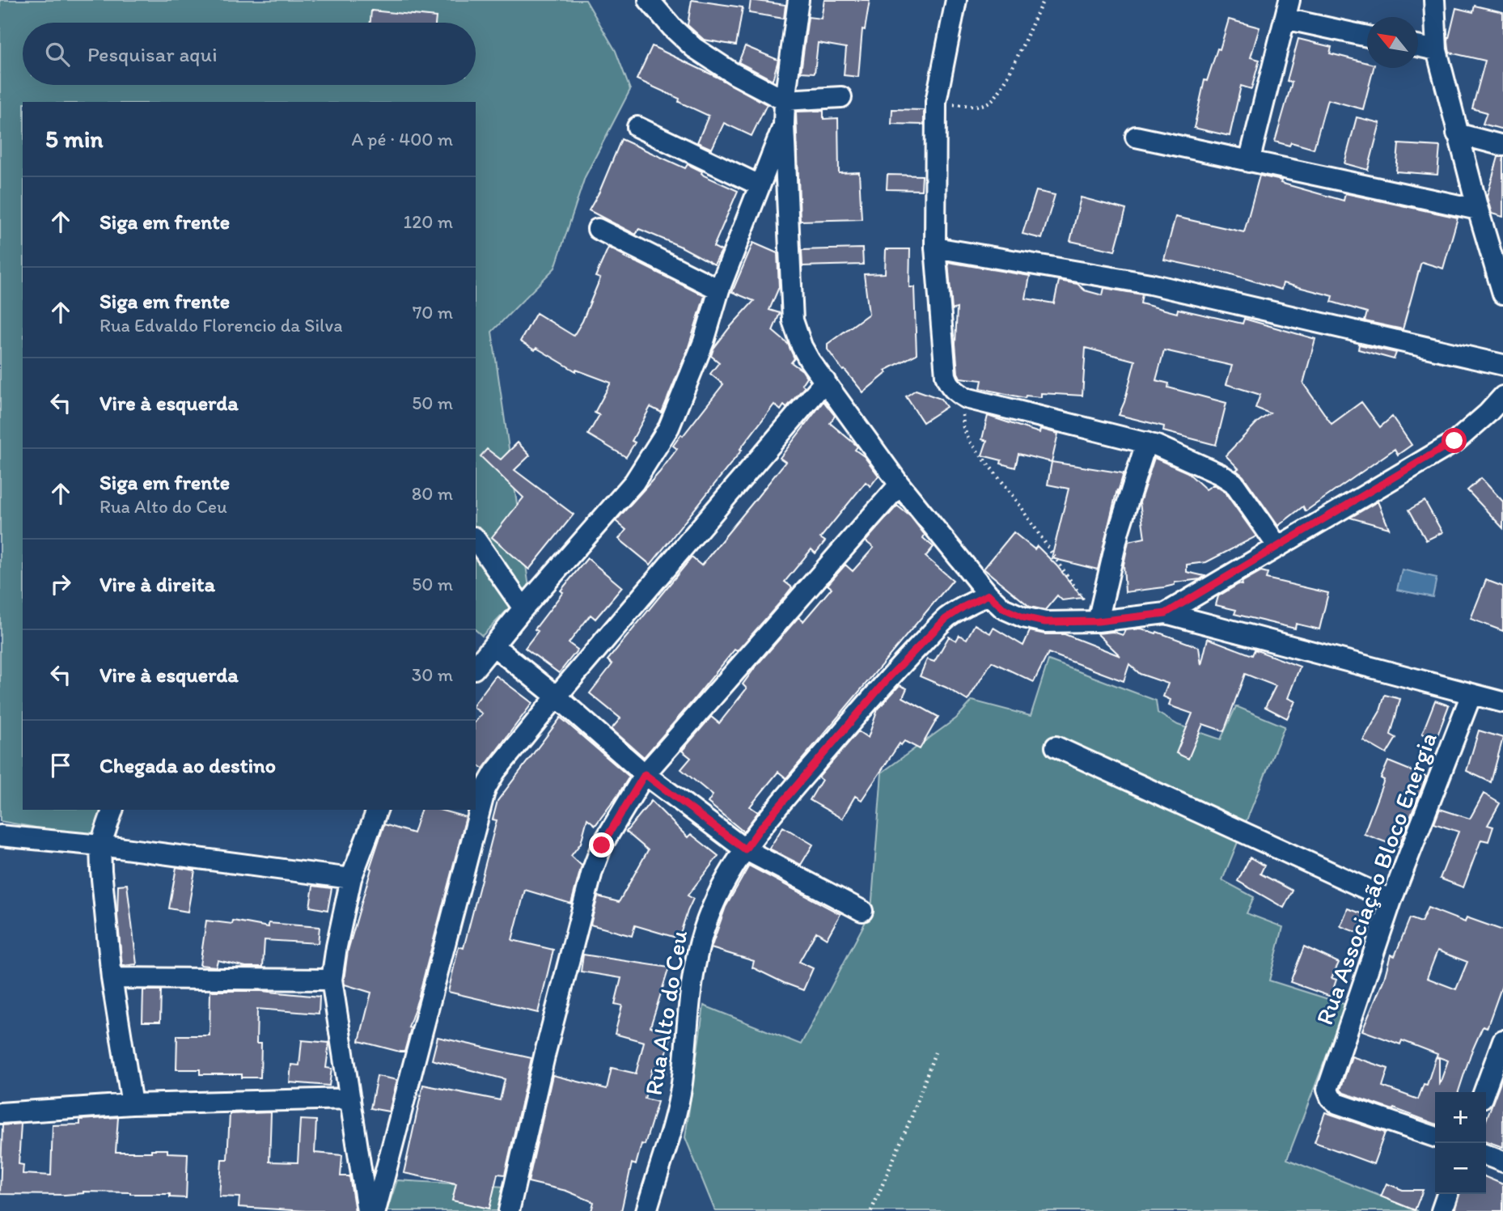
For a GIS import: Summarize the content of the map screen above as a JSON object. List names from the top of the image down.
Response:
{
  "streets": {
    "street": ["Rua Associação Bloco Energia", "Rua Alto do Ceu"]
  },
  "north": "top left",
  "page": {
    "search": "Pesquisar aqui",
    "heading": ["5 min", "A pé · 400 m"],
    "list": [
      ["Siga em frente", "120 m"],
      ["Siga em frente", "Rua Edvaldo Florencio da Silva", "70 m"],
      ["Vire à esquerda", "50 m"],
      ["Siga em frente", "Rua Alto do Ceu", "80 m"],
      ["Vire à direita", "50 m"],
      ["Vire à esquerda", "30 m"],
      "Chegada ao destino"
    ],
    "map_buttons": ["+", "−"]
  }
}
